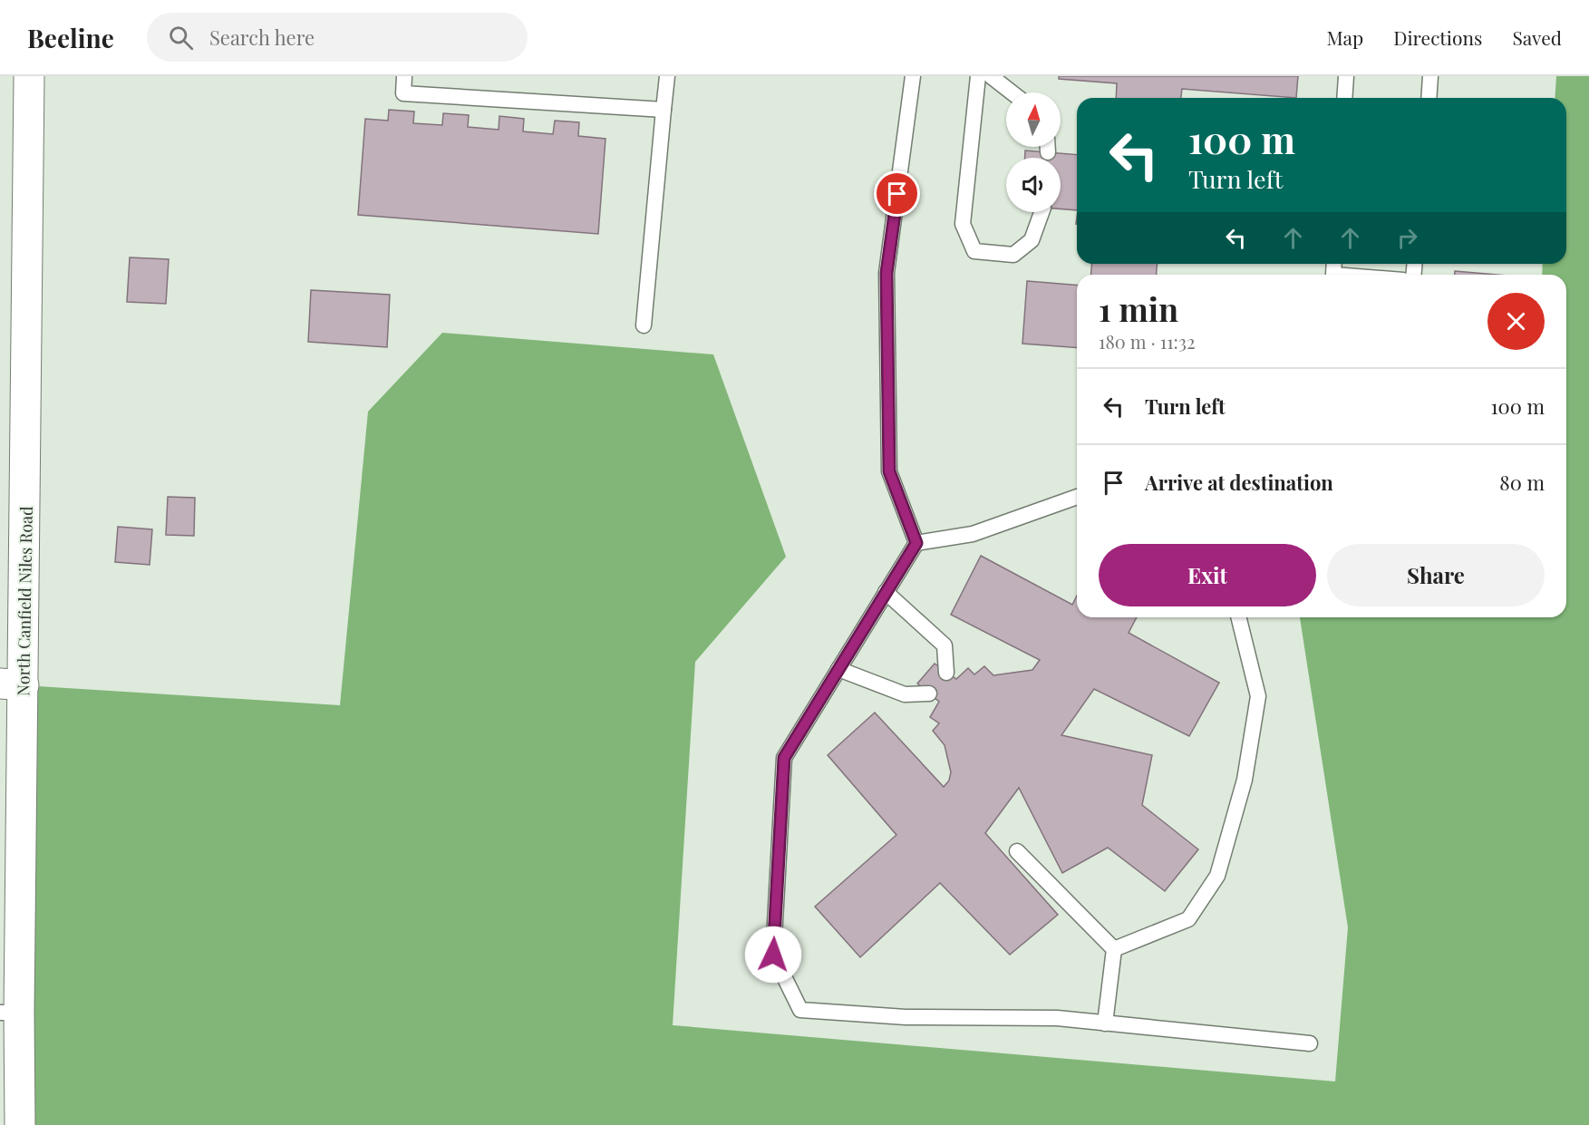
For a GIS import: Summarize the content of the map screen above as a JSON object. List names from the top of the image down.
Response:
{
  "streets": {
    "main road": ["North Canfield Niles Road"]
  },
  "north": "top",
  "page": {
    "header": "Beeline",
    "search": "Search here",
    "nav": ["Map", "Directions", "Saved"],
    "turn": ["100 m", "Turn left"],
    "heading": ["1 min", "180 m · 11:32"],
    "list": [
      {
        "name": "Turn left",
        "value": "100 m"
      },
      {
        "name": "Arrive at destination",
        "value": "80 m"
      }
    ],
    "buttons": ["Exit", "Share"]
  }
}
